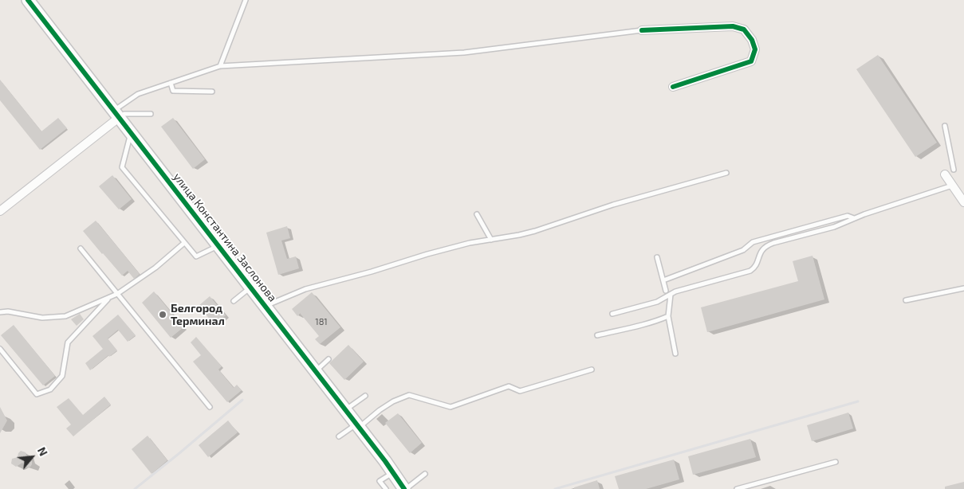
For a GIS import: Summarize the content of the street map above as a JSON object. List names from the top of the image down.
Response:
{
  "streets": {
    "street": ["улица Константина Заслонова"]
  },
  "places": ["Белгород Терминал"],
  "house_numbers": ["181"],
  "north": "top right"
}
